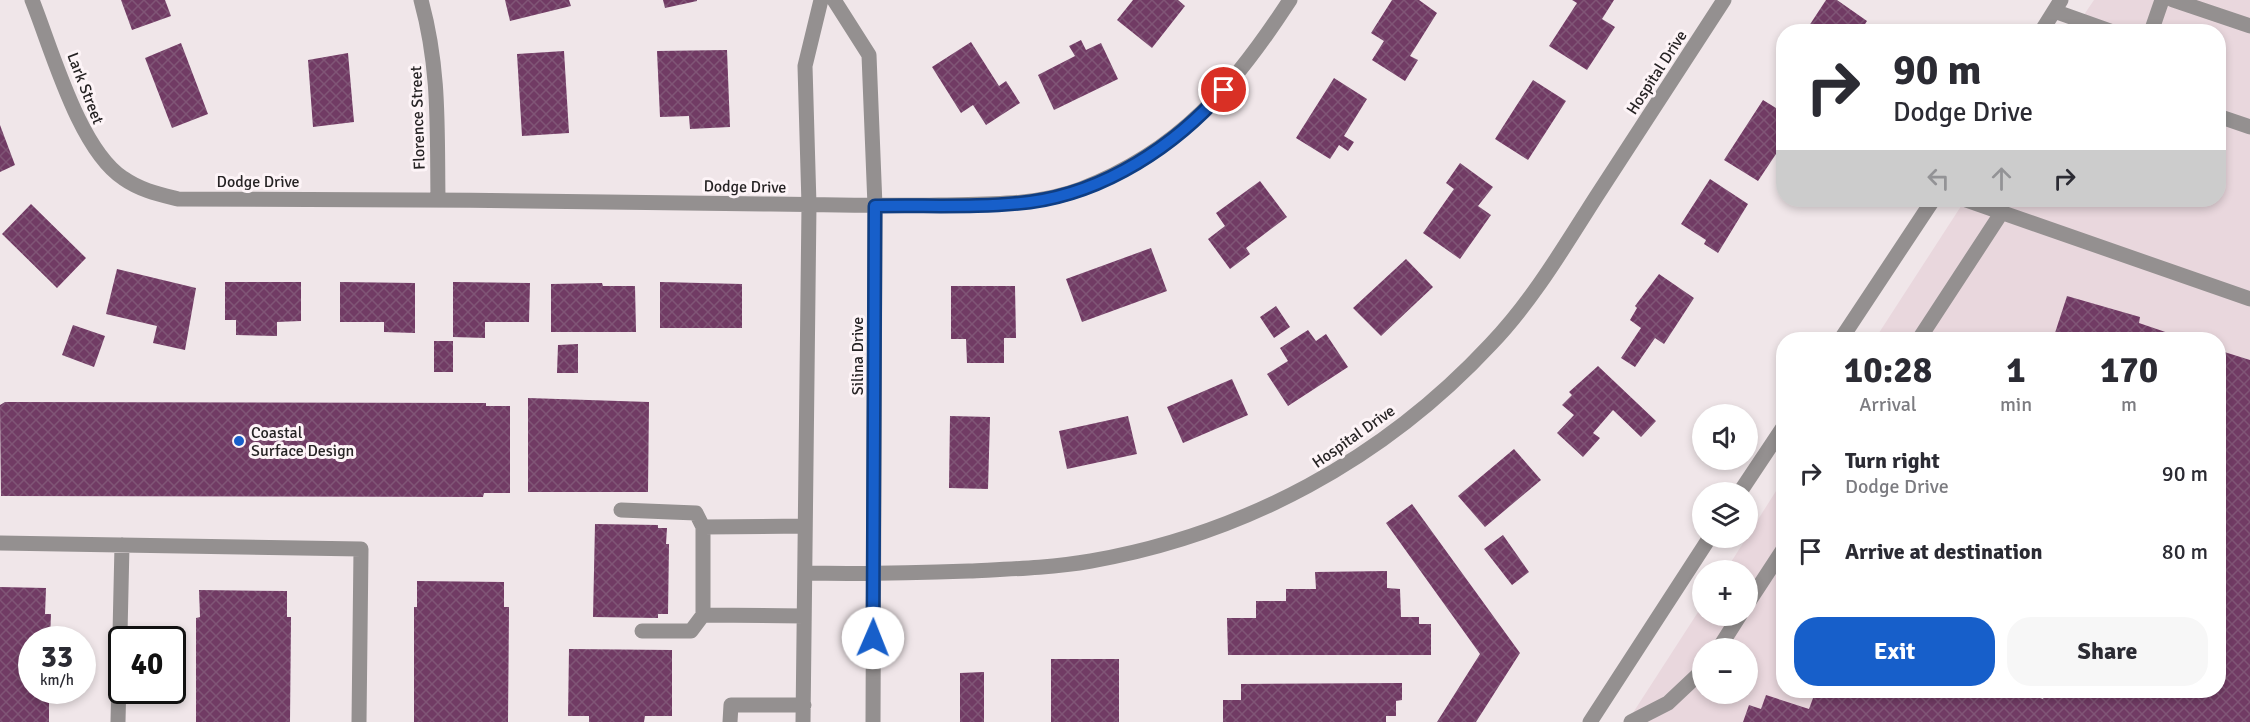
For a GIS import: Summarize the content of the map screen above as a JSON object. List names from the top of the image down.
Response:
{
  "streets": {
    "street": [
      "Hospital Drive",
      "Lark Street",
      "Florence Street",
      "Dodge Drive",
      "Silina Drive"
    ]
  },
  "crossings": [
    ["Hospital Drive", "Silina Drive"],
    ["Lark Street", "Dodge Drive"],
    ["Florence Street", "Dodge Drive"],
    ["Dodge Drive", "Silina Drive"]
  ],
  "places": ["Coastal Surface Design"],
  "page": {
    "turn": ["90 m", "Dodge Drive"],
    "eta": [
      "10:28",
      "Arrival",
      "1",
      "min",
      "170",
      "m"
    ],
    "map_buttons": ["+", "−"],
    "list": [
      {
        "name": "Turn right",
        "note": "Dodge Drive",
        "value": "90 m"
      },
      {
        "name": "Arrive at destination",
        "value": "80 m"
      }
    ],
    "buttons": ["Exit", "Share"],
    "speed": "33 km/h",
    "limit": "40"
  }
}
